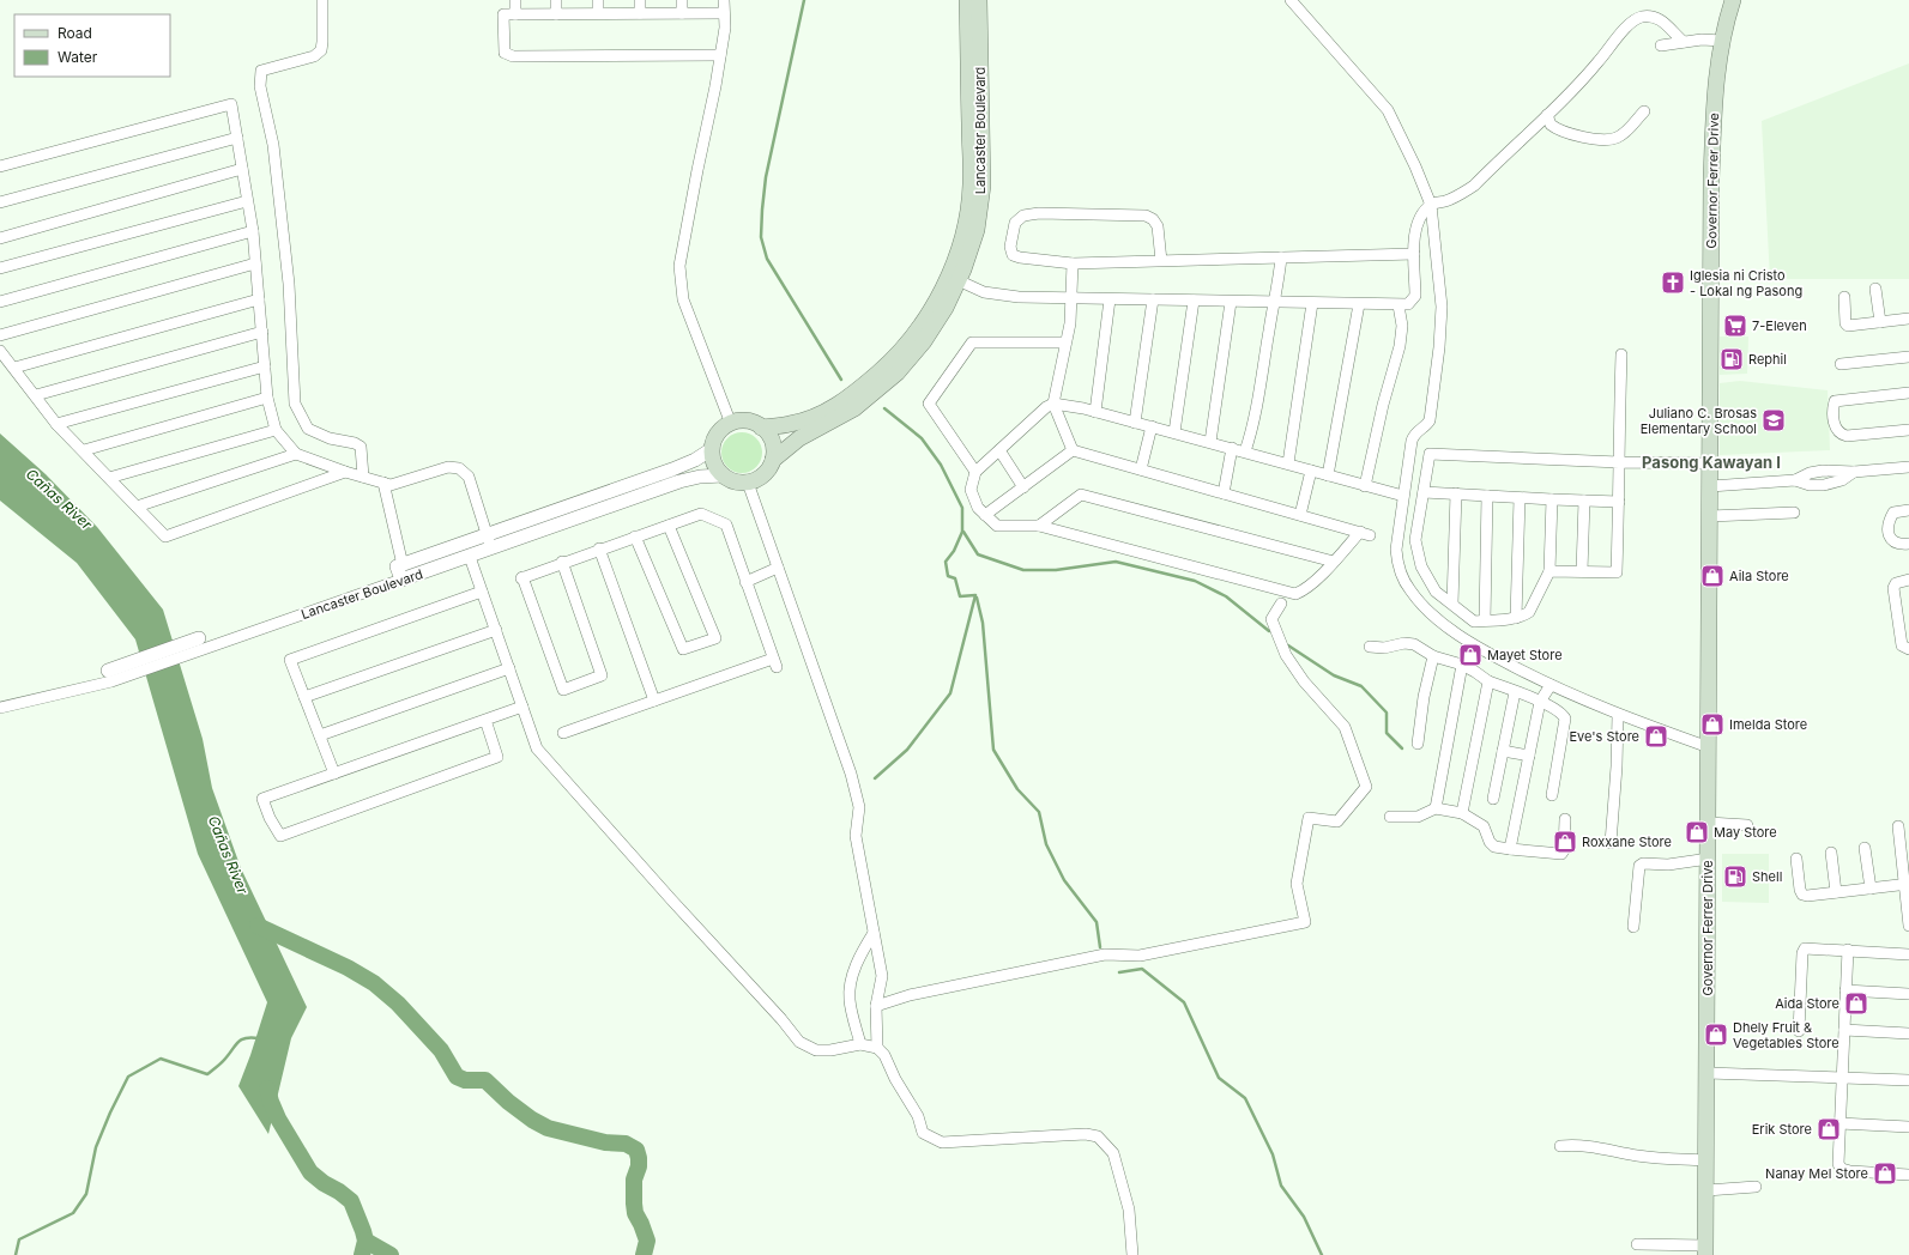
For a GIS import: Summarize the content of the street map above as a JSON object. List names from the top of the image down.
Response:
{
  "streets": {
    "main road": ["Lancaster Boulevard", "Governor Ferrer Drive"]
  },
  "districts": ["Pasong Kawayan I"],
  "water": ["Cañas River"],
  "places": {
    "church": ["Iglesia ni Cristo - Lokal ng Pasong"],
    "supermarket": ["7-Eleven"],
    "fuel station": ["Rephil", "Shell"],
    "school or university": ["Juliano C. Brosas Elementary School"],
    "shop": [
      "Aila Store",
      "Mayet Store",
      "Imelda Store",
      "Eve's Store",
      "May Store",
      "Roxxane Store",
      "Aida Store",
      "Dhely Fruit & Vegetables Store",
      "Erik Store",
      "Nanay Mel Store"
    ]
  },
  "legend": ["Road", "Water"]
}
